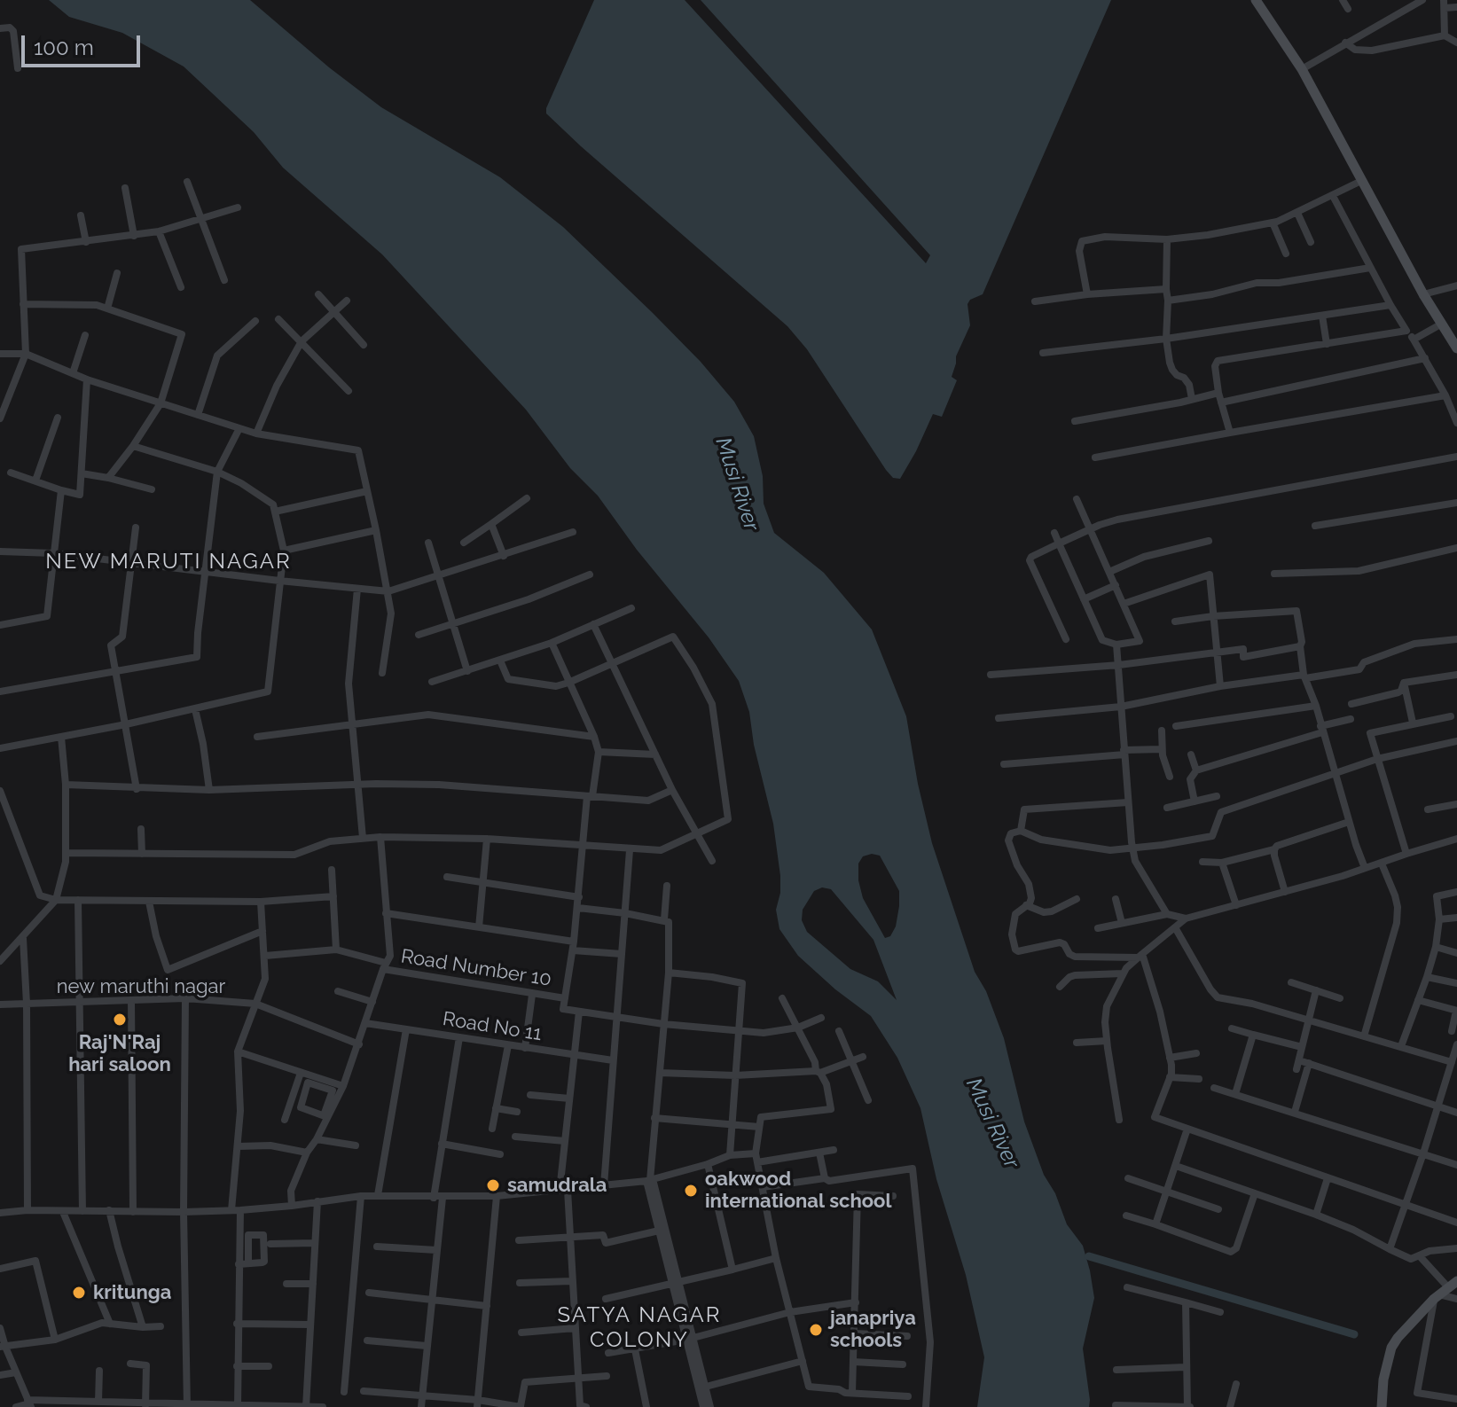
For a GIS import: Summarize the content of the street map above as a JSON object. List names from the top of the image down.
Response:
{
  "streets": {
    "street": ["Road Number 10", "new maruthi nagar", "Road No 11"]
  },
  "districts": ["NEW MARUTI NAGAR", "SATYA NAGAR COLONY"],
  "water": ["Musi River"],
  "places": [
    "Raj'N'Raj hari saloon",
    "samudrala",
    "oakwood international school",
    "kritunga",
    "janapriya schools"
  ],
  "scale_bar": "100 m"
}
